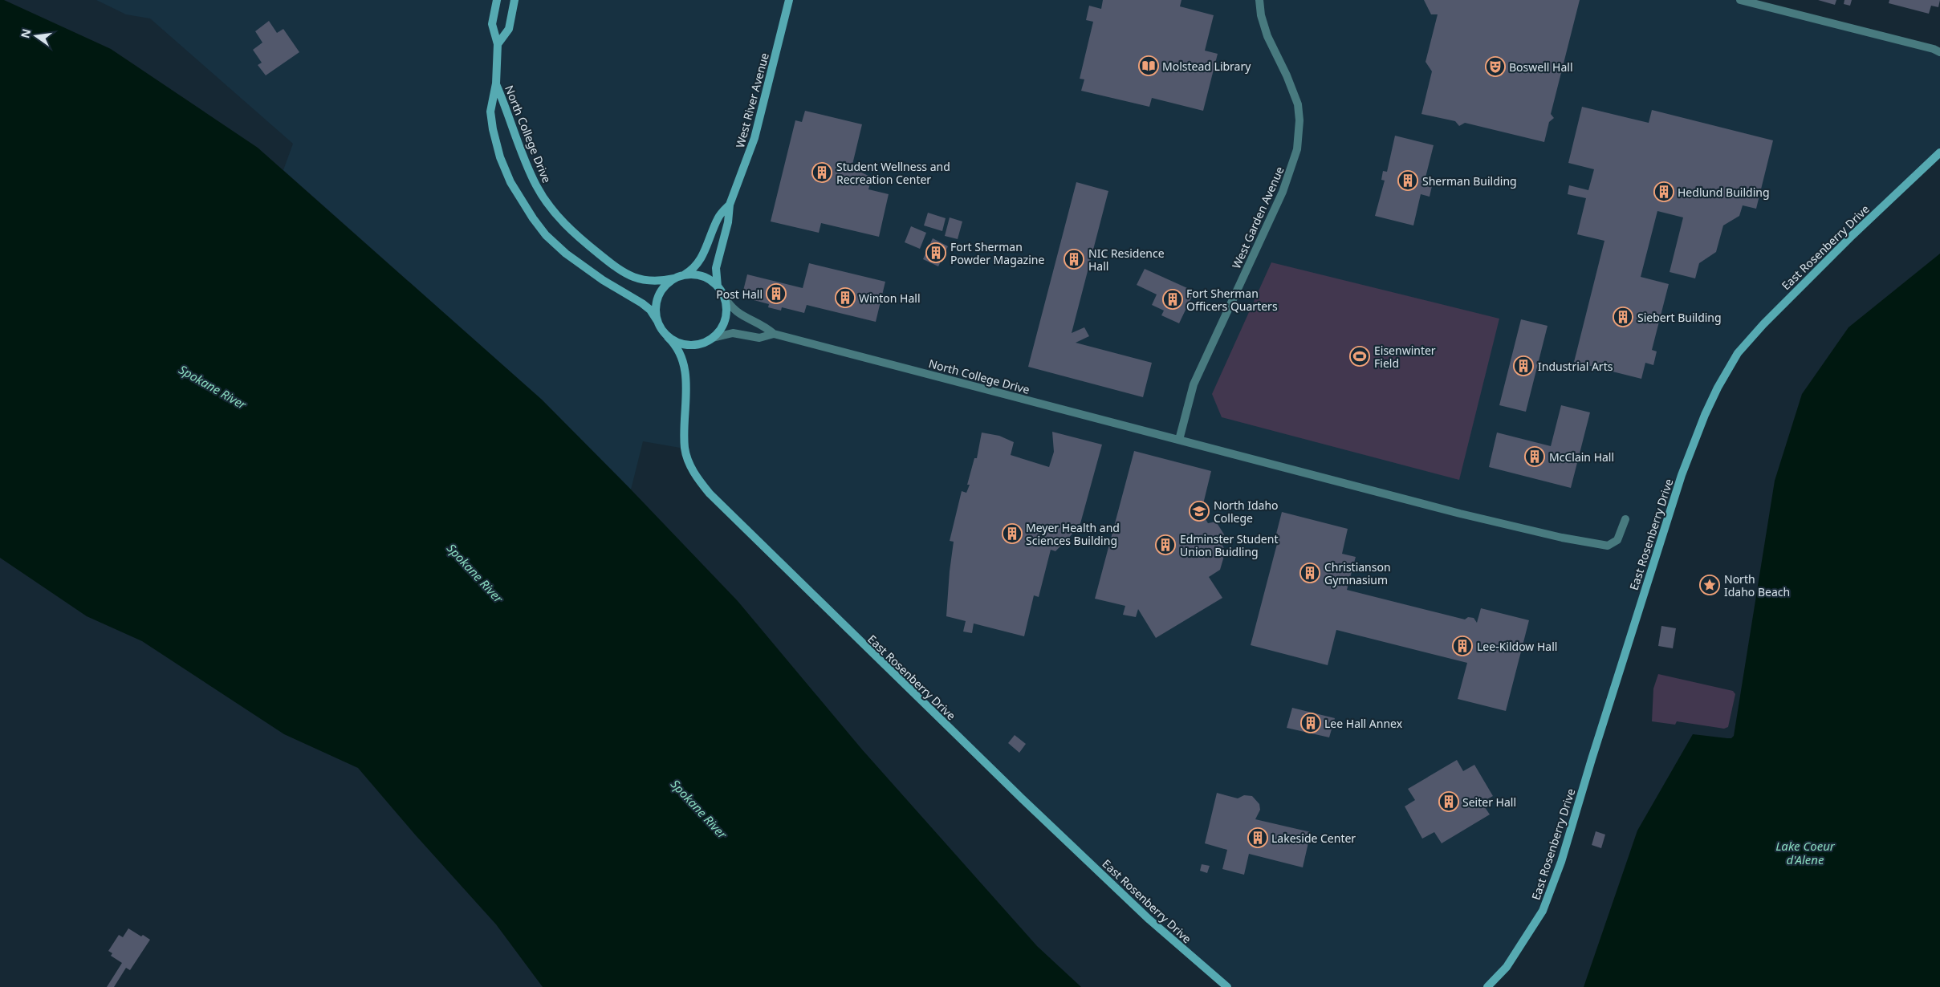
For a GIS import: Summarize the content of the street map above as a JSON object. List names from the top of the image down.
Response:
{
  "streets": {
    "street": [
      "West River Avenue",
      "North College Drive",
      "West Garden Avenue",
      "East Rosenberry Drive"
    ]
  },
  "crossings": [
    ["West River Avenue", "North College Drive"],
    ["West River Avenue", "East Rosenberry Drive"],
    ["North College Drive", "West Garden Avenue"],
    ["North College Drive", "East Rosenberry Drive"]
  ],
  "water": ["Spokane River", "Lake Coeur d'Alene"],
  "places": {
    "library": ["Molstead Library"],
    "theatre": ["Boswell Hall"],
    "building": [
      "Student Wellness and Recreation Center",
      "Sherman Building",
      "Hedlund Building",
      "Fort Sherman Powder Magazine",
      "NIC Residence Hall",
      "Post Hall",
      "Winton Hall",
      "Fort Sherman Officers Quarters",
      "Siebert Building",
      "Industrial Arts",
      "McClain Hall",
      "Meyer Health and Sciences Building",
      "Edminster Student Union Buidling",
      "Christianson Gymnasium",
      "Lee-Kildow Hall",
      "Lee Hall Annex",
      "Seiter Hall",
      "Lakeside Center"
    ],
    "sports": ["Eisenwinter Field"],
    "school or university": ["North Idaho College"],
    "place": ["North Idaho Beach"]
  },
  "north": "left"
}
